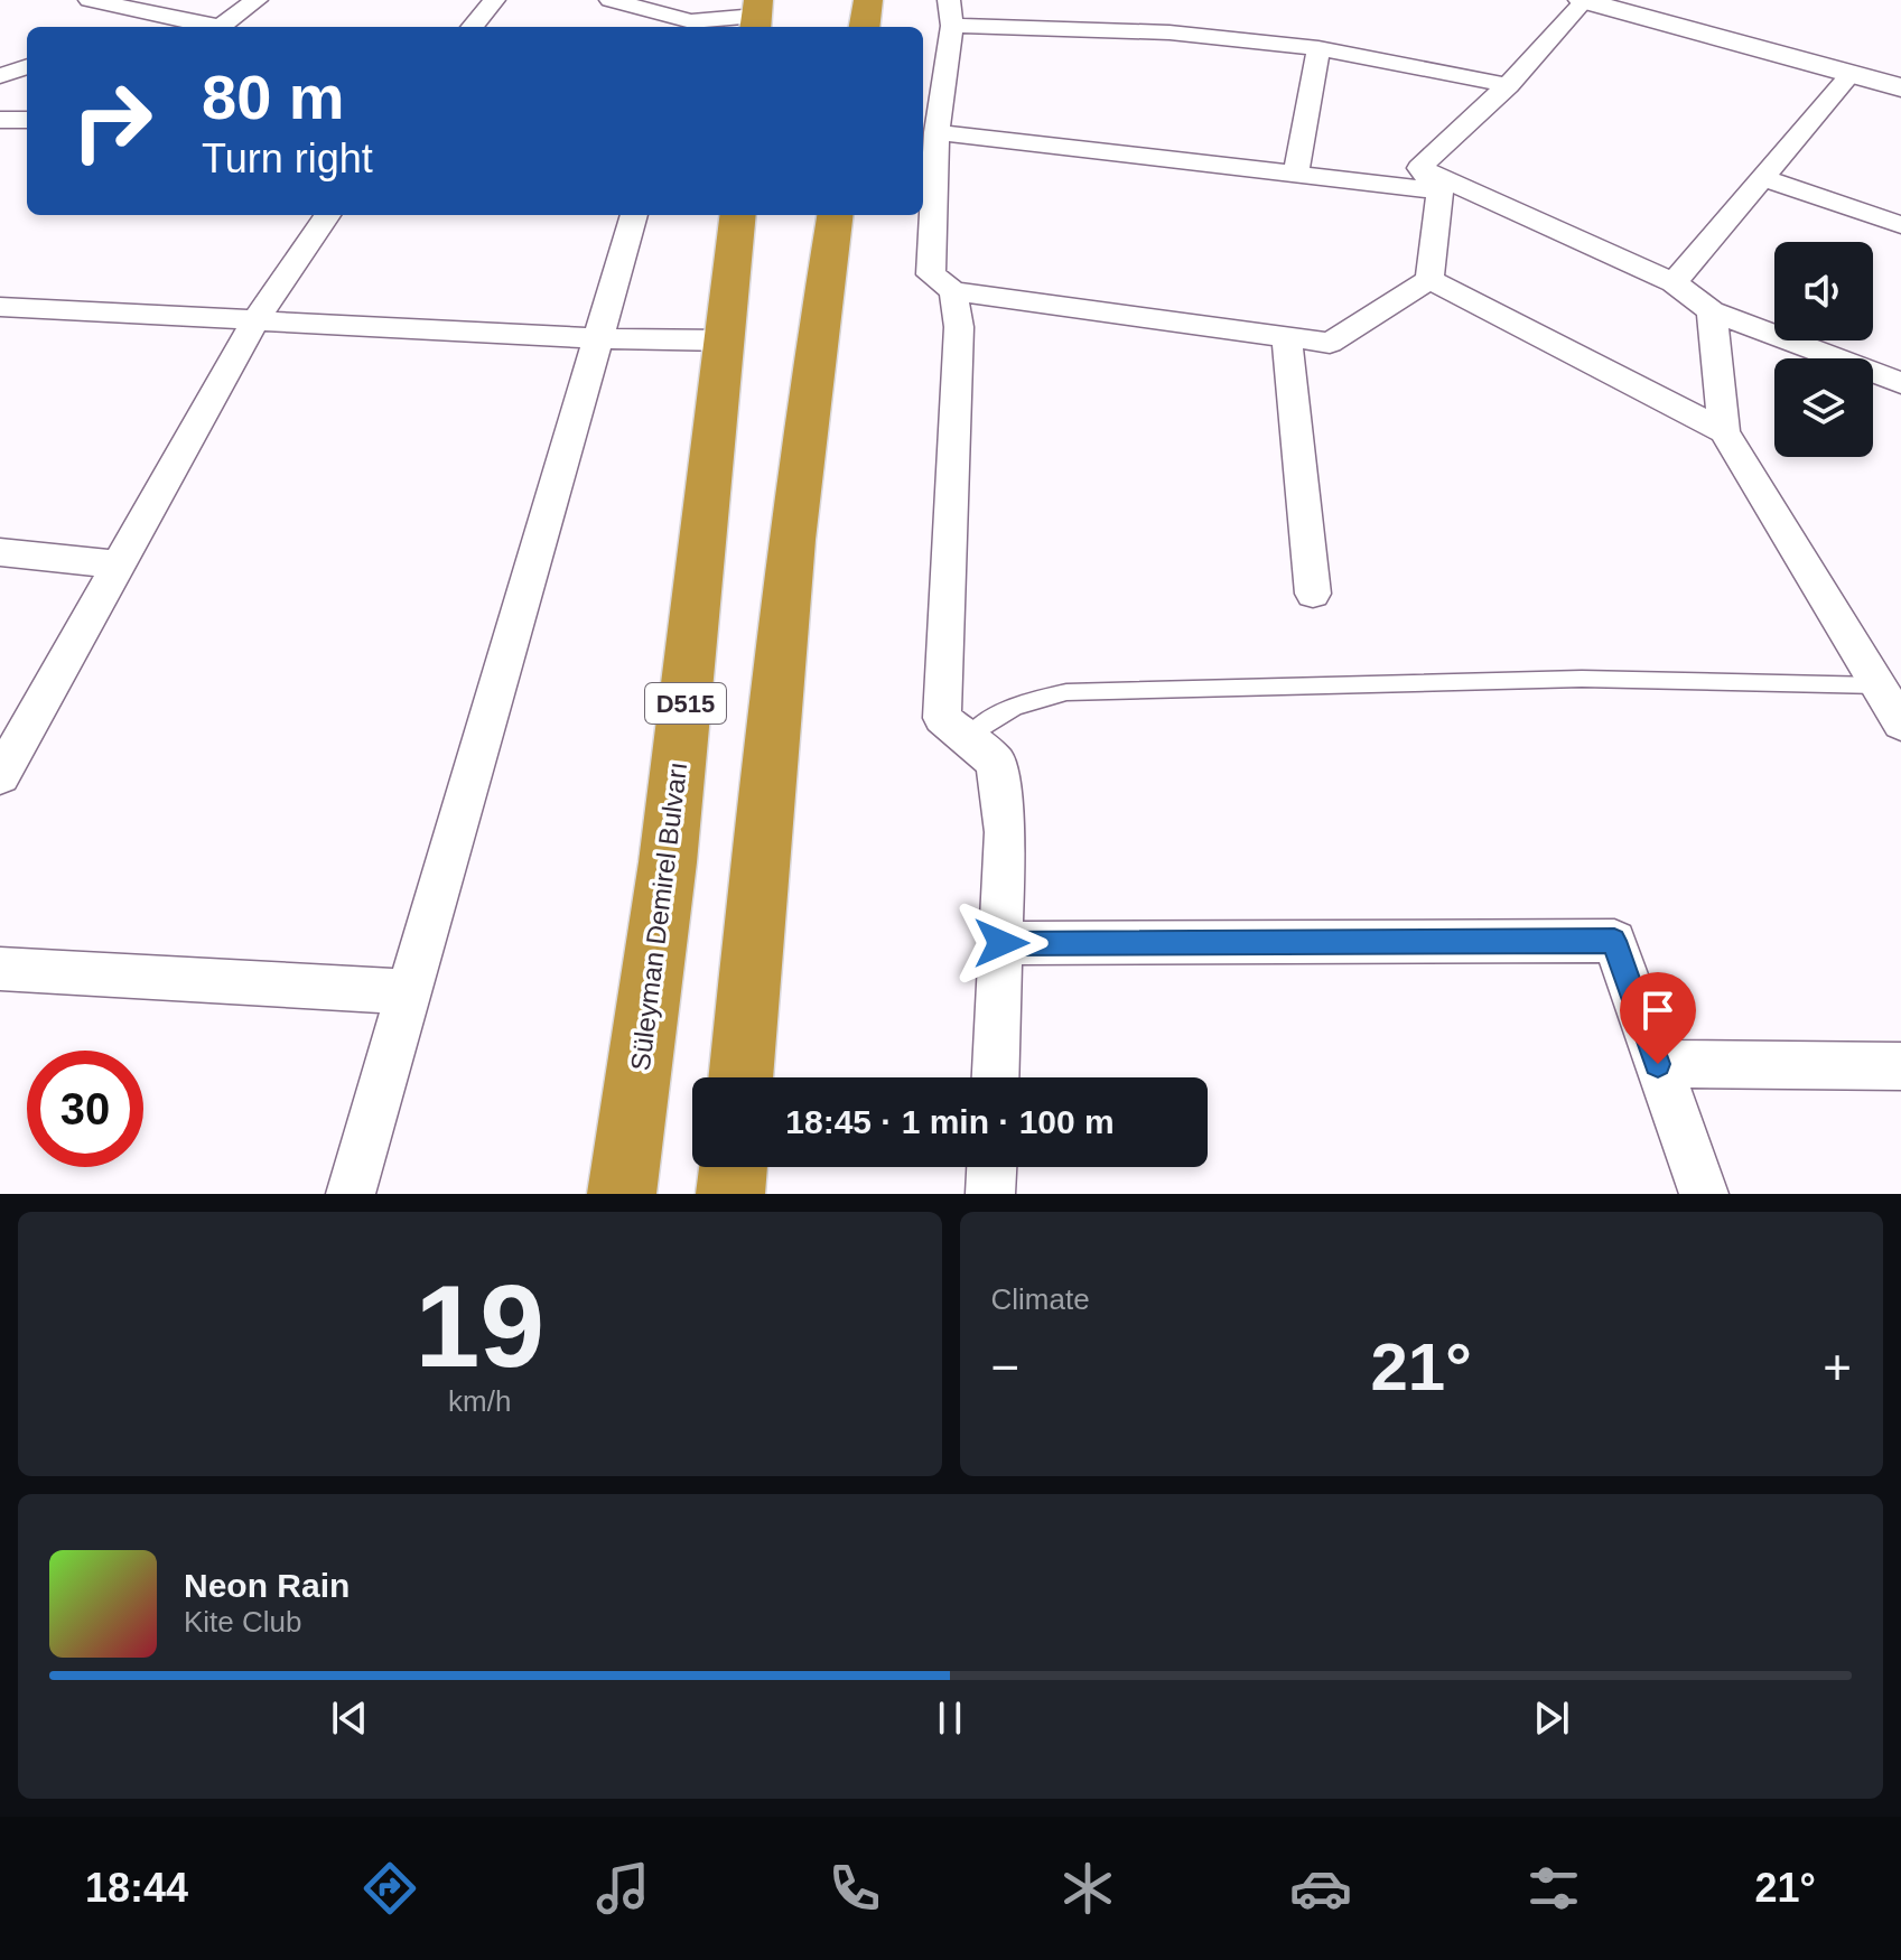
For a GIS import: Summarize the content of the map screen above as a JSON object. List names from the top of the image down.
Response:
{
  "streets": {
    "highway": ["D515", "Süleyman Demirel Bulvarı"]
  },
  "page": {
    "turn": ["80 m", "Turn right"],
    "limit": "30",
    "trip": "18:45 · 1 min · 100 m",
    "tile": [
      ["19", "km/h"],
      "Climate"
    ],
    "heat": ["−", "21°", "+"],
    "song": ["Neon Rain", "Kite Club"],
    "tabs": ["18:44", "21°"]
  }
}
